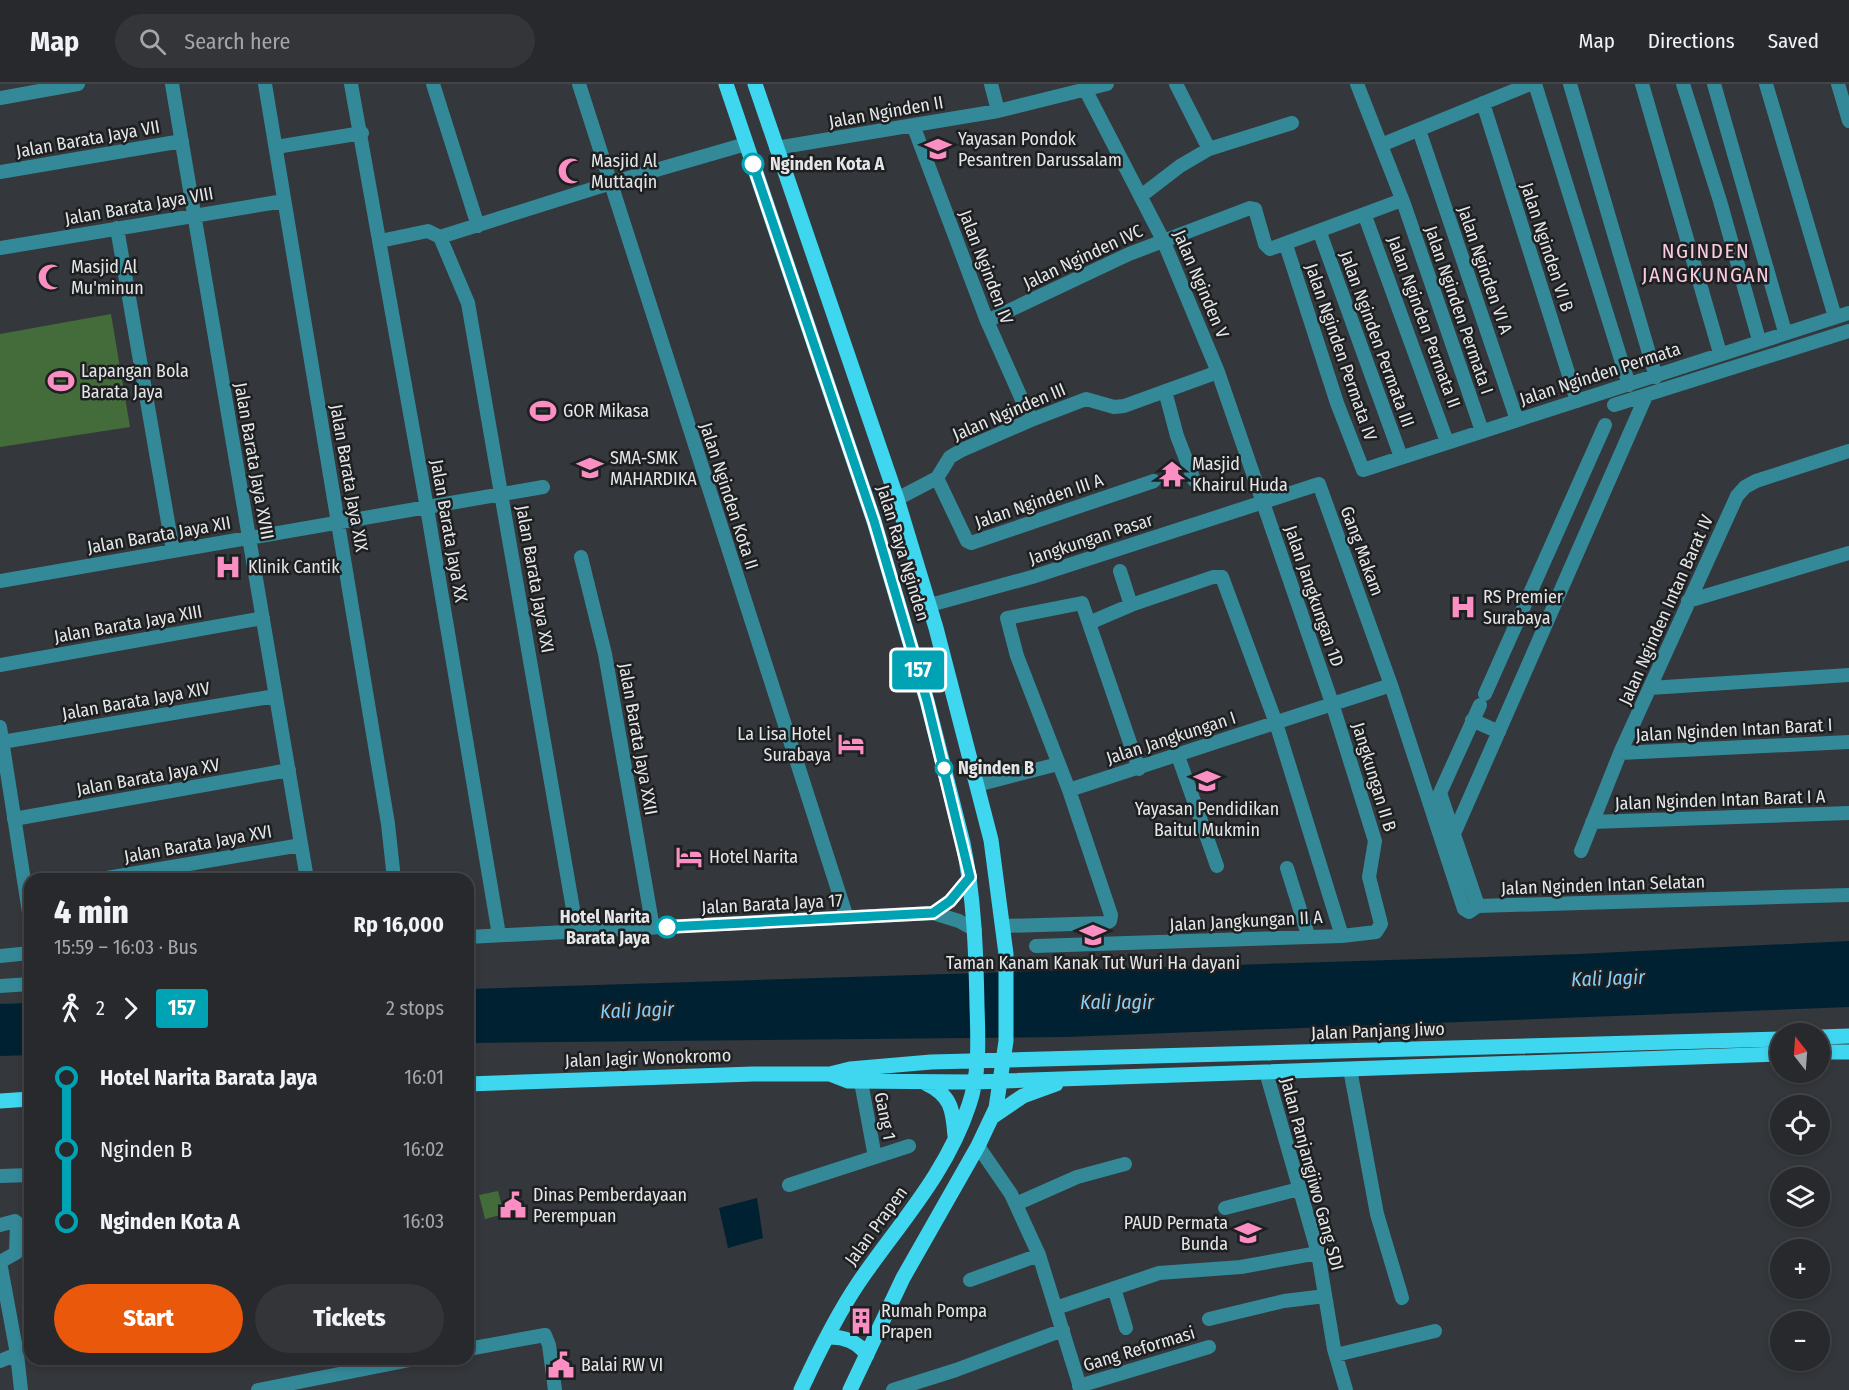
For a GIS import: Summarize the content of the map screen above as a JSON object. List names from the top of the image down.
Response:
{
  "streets": {
    "main road": [
      "Jalan Raya Nginden",
      "Jalan Panjang Jiwo",
      "Jalan Jagir Wonokromo",
      "Jalan Prapen"
    ],
    "street": [
      "Jalan Nginden II",
      "Jalan Barata Jaya VII",
      "Jalan Barata Jaya VIII",
      "Jalan Nginden VI B",
      "Jalan Nginden IVC",
      "Jalan Nginden IV",
      "Jalan Nginden VI A",
      "Jalan Nginden V",
      "Jalan Nginden Permata I",
      "Jalan Nginden Permata II",
      "Jalan Nginden Permata III",
      "Jalan Nginden Permata IV",
      "Jalan Nginden Permata",
      "Jalan Nginden III",
      "Jalan Barata Jaya XVIII",
      "Jalan Barata Jaya XIX",
      "Jalan Nginden Kota II",
      "Jalan Nginden III A",
      "Jalan Barata Jaya XX",
      "Jalan Barata Jaya XII",
      "Jangkungan Pasar",
      "Gang Makam",
      "Jalan Barata Jaya XXI",
      "Jalan Jangkungan 1D",
      "Jalan Nginden Intan Barat IV",
      "Jalan Barata Jaya XIII",
      "Jalan Barata Jaya XIV",
      "Jalan Nginden Intan Barat I",
      "Jalan Jangkungan I",
      "Jalan Barata Jaya XXII",
      "Jalan Barata Jaya XV",
      "Jangkungan II B",
      "Jalan Nginden Intan Barat I A",
      "Jalan Barata Jaya XVI",
      "Jalan Nginden Intan Selatan",
      "Jalan Barata Jaya 17",
      "Jalan Jangkungan II A",
      "Gang 1",
      "Jalan Panjangjiwo Gang SDI",
      "Gang Reformasi"
    ]
  },
  "crossings": [
    ["Jalan Nginden II", "Jalan Nginden IV"],
    ["Jalan Nginden II", "Jalan Nginden V"],
    ["Jalan Nginden II", "Jalan Raya Nginden"],
    ["Jalan Barata Jaya VII", "Jalan Barata Jaya XVIII"],
    ["Jalan Barata Jaya VIII", "Jalan Barata Jaya XVIII"],
    ["Jalan Barata Jaya VIII", "Jalan Barata Jaya XIX"],
    ["Jalan Nginden VI B", "Jalan Nginden Permata"],
    ["Jalan Nginden IVC", "Jalan Nginden IV"],
    ["Jalan Nginden IVC", "Jalan Nginden V"],
    ["Jalan Nginden IVC", "Jalan Nginden Permata IV"],
    ["Jalan Nginden IV", "Jalan Nginden III"],
    ["Jalan Nginden VI A", "Jalan Nginden Permata"],
    ["Jalan Nginden V", "Jalan Nginden III"],
    ["Jalan Nginden V", "Jangkungan Pasar"],
    ["Jalan Nginden V", "Gang Makam"],
    ["Jalan Nginden V", "Jalan Jangkungan 1D"],
    ["Jalan Nginden Permata I", "Jalan Nginden Permata"],
    ["Jalan Nginden Permata II", "Jalan Nginden Permata"],
    ["Jalan Nginden Permata III", "Jalan Nginden Permata"],
    ["Jalan Nginden Permata IV", "Jalan Nginden Permata"],
    ["Jalan Nginden III", "Jalan Nginden III A"],
    ["Jalan Nginden III", "Jalan Raya Nginden"],
    ["Jalan Barata Jaya XVIII", "Jalan Barata Jaya XII"],
    ["Jalan Barata Jaya XVIII", "Jalan Barata Jaya XIII"],
    ["Jalan Barata Jaya XVIII", "Jalan Barata Jaya XIV"],
    ["Jalan Barata Jaya XVIII", "Jalan Barata Jaya XV"],
    ["Jalan Barata Jaya XVIII", "Jalan Barata Jaya XVI"],
    ["Jalan Barata Jaya XIX", "Jalan Barata Jaya XII"],
    ["Jalan Nginden Kota II", "Jalan Barata Jaya 17"],
    ["Jalan Barata Jaya XX", "Jalan Barata Jaya XII"],
    ["Jalan Barata Jaya XX", "Jalan Barata Jaya 17"],
    ["Jalan Barata Jaya XII", "Jalan Barata Jaya XXI"],
    ["Jangkungan Pasar", "Gang Makam"],
    ["Jangkungan Pasar", "Jalan Raya Nginden"],
    ["Jangkungan Pasar", "Jalan Jangkungan 1D"],
    ["Gang Makam", "Jalan Jangkungan 1D"],
    ["Gang Makam", "Jalan Jangkungan I"],
    ["Jalan Raya Nginden", "Jalan Barata Jaya 17"],
    ["Jalan Raya Nginden", "Jalan Panjang Jiwo"],
    ["Jalan Raya Nginden", "Jalan Jagir Wonokromo"],
    ["Jalan Raya Nginden", "Jalan Prapen"],
    ["Jalan Barata Jaya XXI", "Jalan Barata Jaya 17"],
    ["Jalan Jangkungan 1D", "Jalan Jangkungan I"],
    ["Jalan Jangkungan 1D", "Jangkungan II B"],
    ["Jalan Nginden Intan Barat IV", "Jalan Nginden Intan Barat I"],
    ["Jalan Nginden Intan Barat IV", "Jalan Nginden Intan Barat I A"],
    ["Jalan Jangkungan I", "Jangkungan II B"],
    ["Jalan Jangkungan I", "Jalan Jangkungan II A"],
    ["Jalan Barata Jaya XXII", "Jalan Barata Jaya 17"],
    ["Jangkungan II B", "Jalan Jangkungan II A"],
    ["Jalan Panjang Jiwo", "Jalan Jagir Wonokromo"],
    ["Jalan Panjang Jiwo", "Jalan Panjangjiwo Gang SDI"],
    ["Jalan Jagir Wonokromo", "Gang 1"],
    ["Jalan Jagir Wonokromo", "Jalan Prapen"]
  ],
  "districts": ["NGINDEN JANGKUNGAN"],
  "water": ["Kali Jagir"],
  "places": {
    "school or university": [
      "Yayasan Pondok Pesantren Darussalam",
      "SMA-SMK MAHARDIKA",
      "Yayasan Pendidikan Baitul Mukmin",
      "Taman Kanam Kanak Tut Wuri Ha dayani",
      "PAUD Permata Bunda"
    ],
    "other": ["Nginden Kota A", "Nginden B", "Hotel Narita Barata Jaya"],
    "mosque": ["Masjid Al Muttaqin", "Masjid Al Mu'minun"],
    "sports": ["Lapangan Bola Barata Jaya", "GOR Mikasa"],
    "temple": ["Masjid Khairul Huda"],
    "hospital": ["Klinik Cantik", "RS Premier Surabaya"],
    "hotel": ["La Lisa Hotel Surabaya", "Hotel Narita"],
    "public building": ["Dinas Pemberdayaan Perempuan", "Balai RW VI"],
    "building": ["Rumah Pompa Prapen"]
  },
  "lines": ["bus line 157"],
  "north": "top",
  "page": {
    "header": "Map",
    "search": "Search here",
    "nav": ["Map", "Directions", "Saved"],
    "on_map": "157",
    "heading": ["4 min", "15:59 – 16:03 · Bus", "Rp 16,000"],
    "legs": ["2", "157", "2 stops"],
    "map_buttons": ["+", "−"],
    "list": [
      {
        "name": "Hotel Narita Barata Jaya",
        "value": "16:01"
      },
      {
        "name": "Nginden B",
        "value": "16:02"
      },
      {
        "name": "Nginden Kota A",
        "value": "16:03"
      }
    ],
    "buttons": ["Start", "Tickets"]
  }
}
